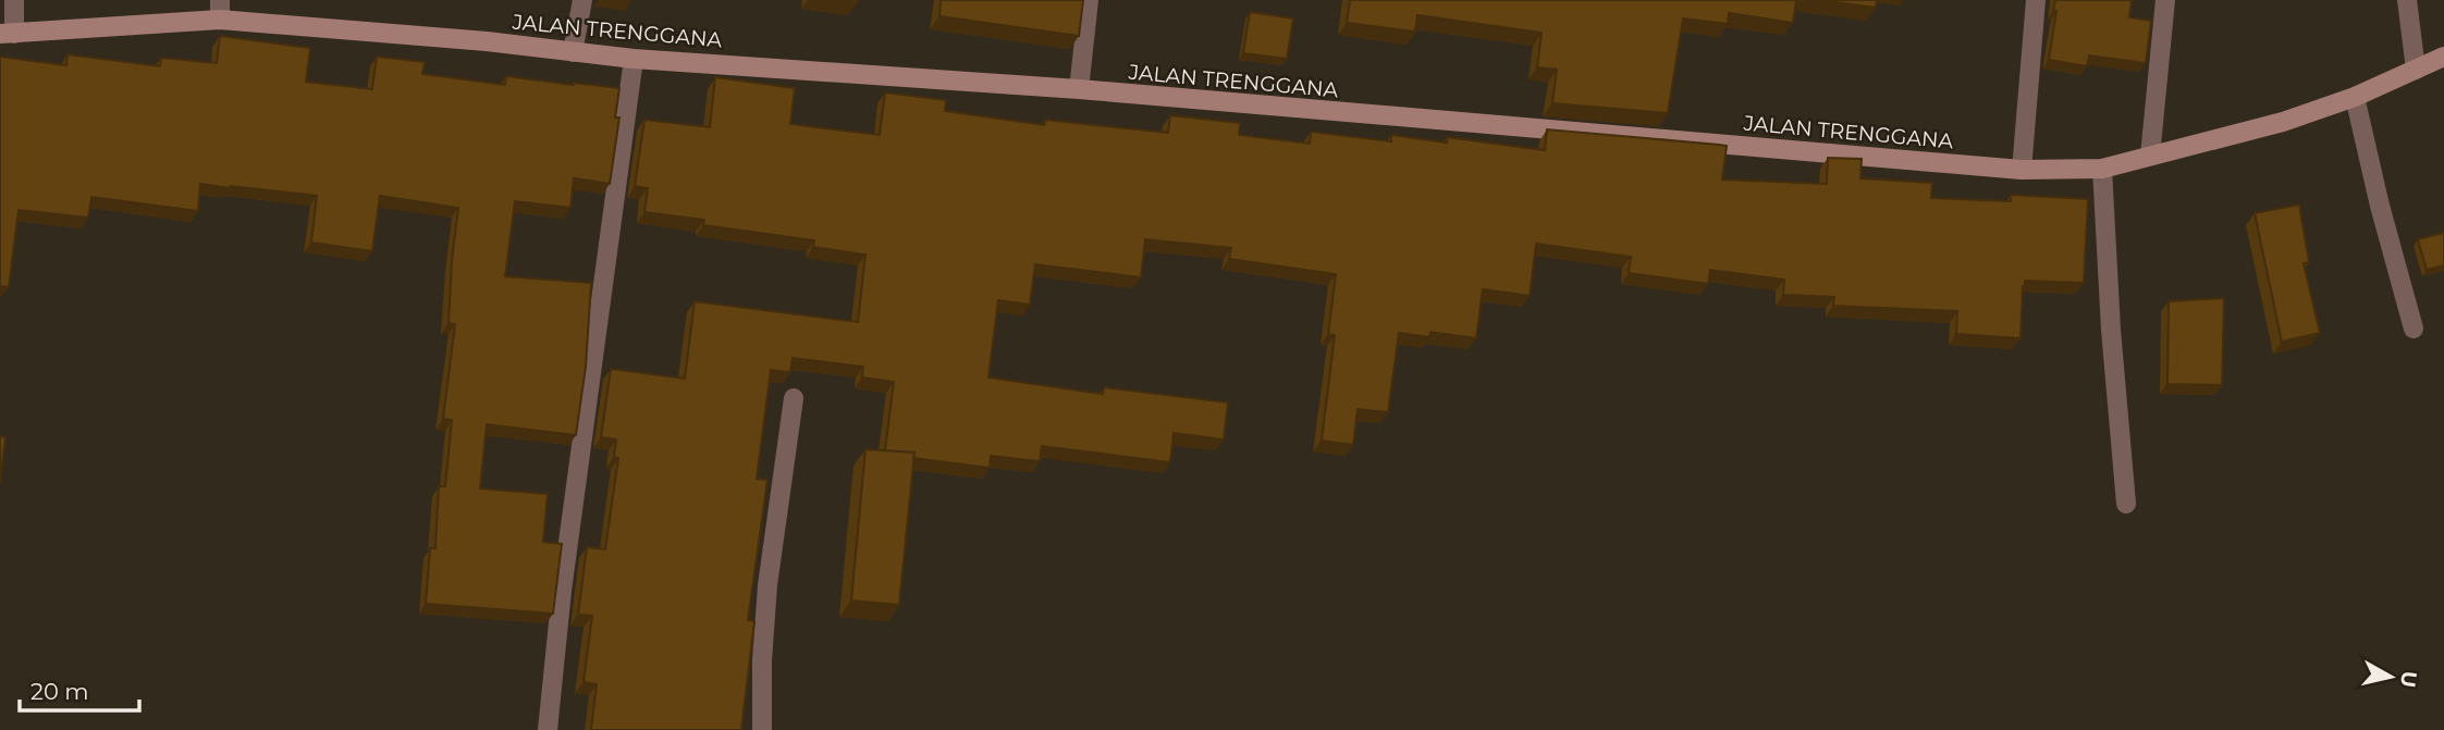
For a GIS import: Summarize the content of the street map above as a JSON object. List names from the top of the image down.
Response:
{
  "streets": {
    "main road": ["JALAN TRENGGANA"]
  },
  "scale_bar": "20 m",
  "north": "right"
}
